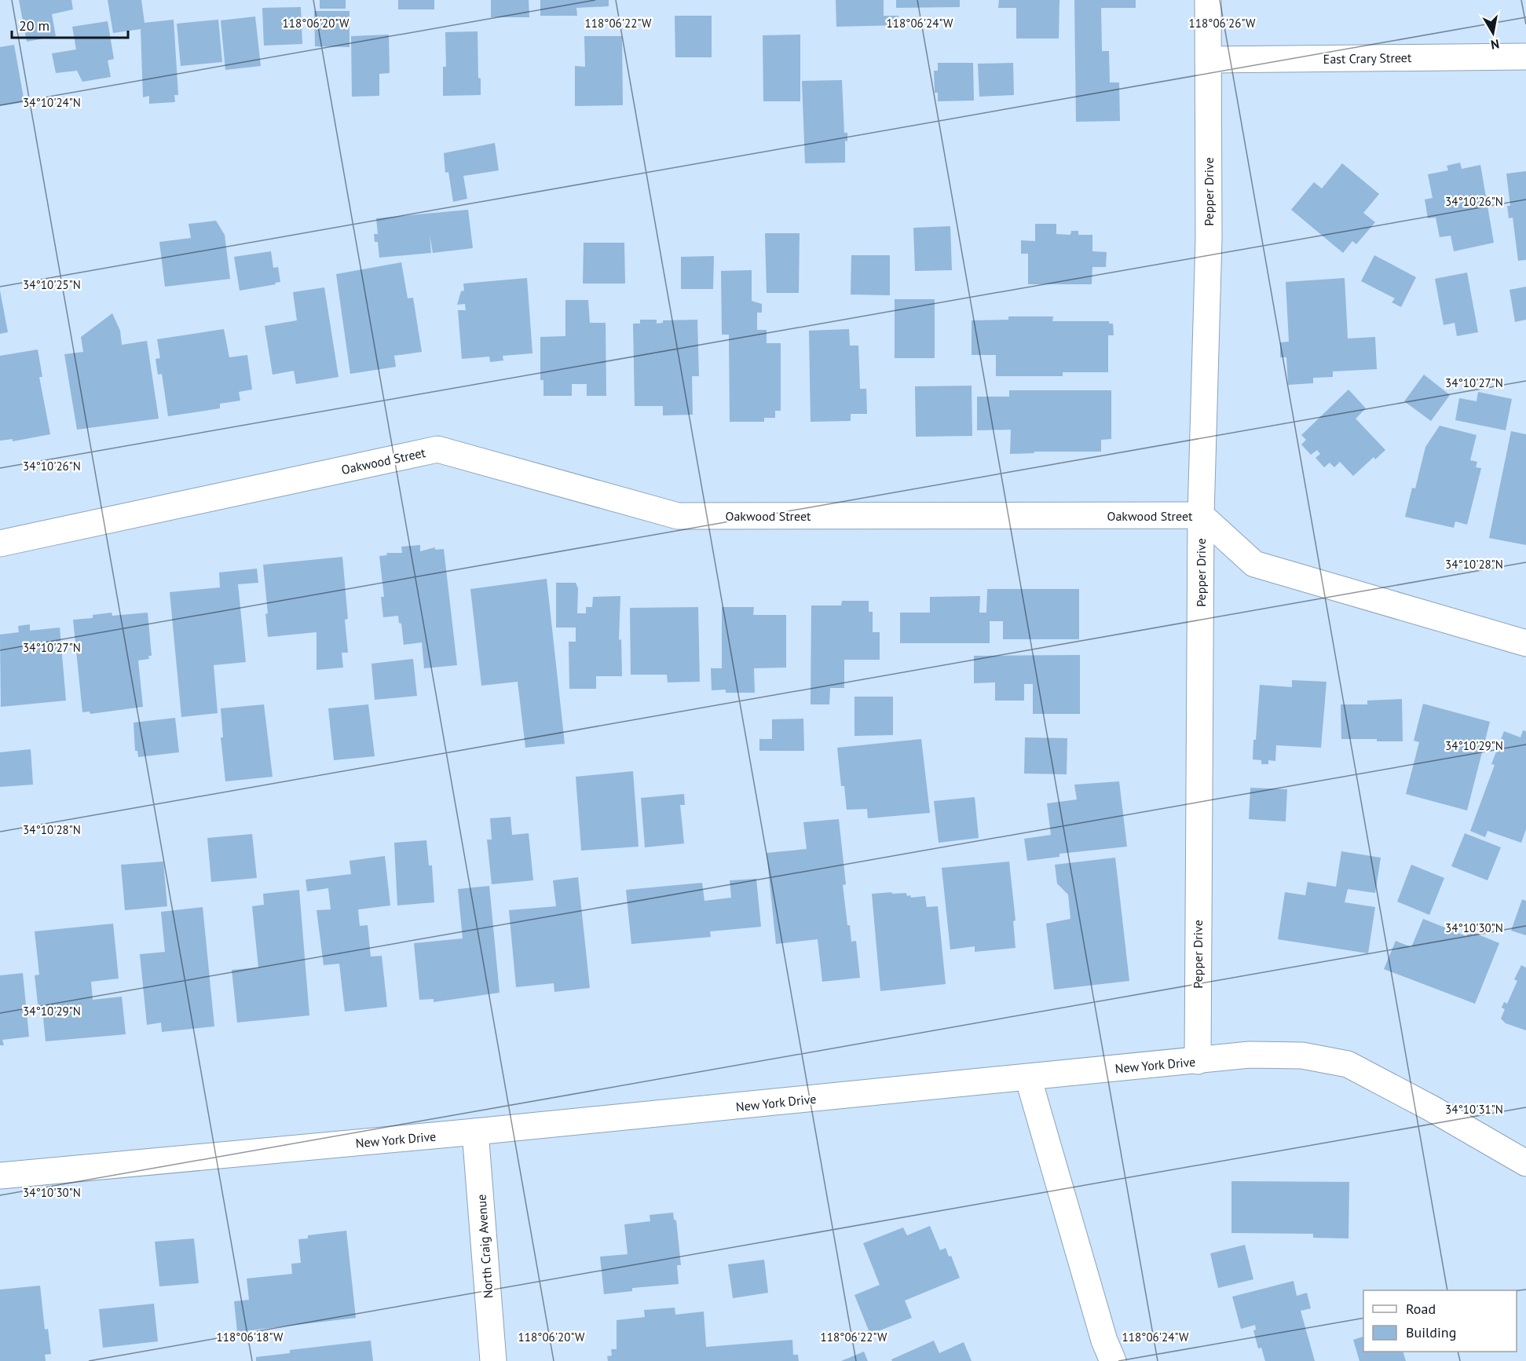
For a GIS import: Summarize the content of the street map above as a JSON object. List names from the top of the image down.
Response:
{
  "streets": {
    "street": [
      "East Crary Street",
      "Pepper Drive",
      "Oakwood Street",
      "New York Drive",
      "North Craig Avenue"
    ]
  },
  "crossings": [
    ["East Crary Street", "Pepper Drive"],
    ["Pepper Drive", "Oakwood Street"],
    ["Pepper Drive", "New York Drive"],
    ["New York Drive", "North Craig Avenue"]
  ],
  "legend": ["Road", "Building"],
  "scale_bar": "20 m",
  "north": "bottom",
  "coordinates": [
    "118°06'20\"W",
    "118°06'22\"W",
    "118°06'24\"W",
    "118°06'26\"W",
    "34°10'24\"N",
    "34°10'26\"N",
    "34°10'25\"N",
    "34°10'27\"N",
    "34°10'28\"N",
    "34°10'29\"N",
    "34°10'30\"N",
    "34°10'31\"N",
    "118°06'18\"W"
  ]
}
